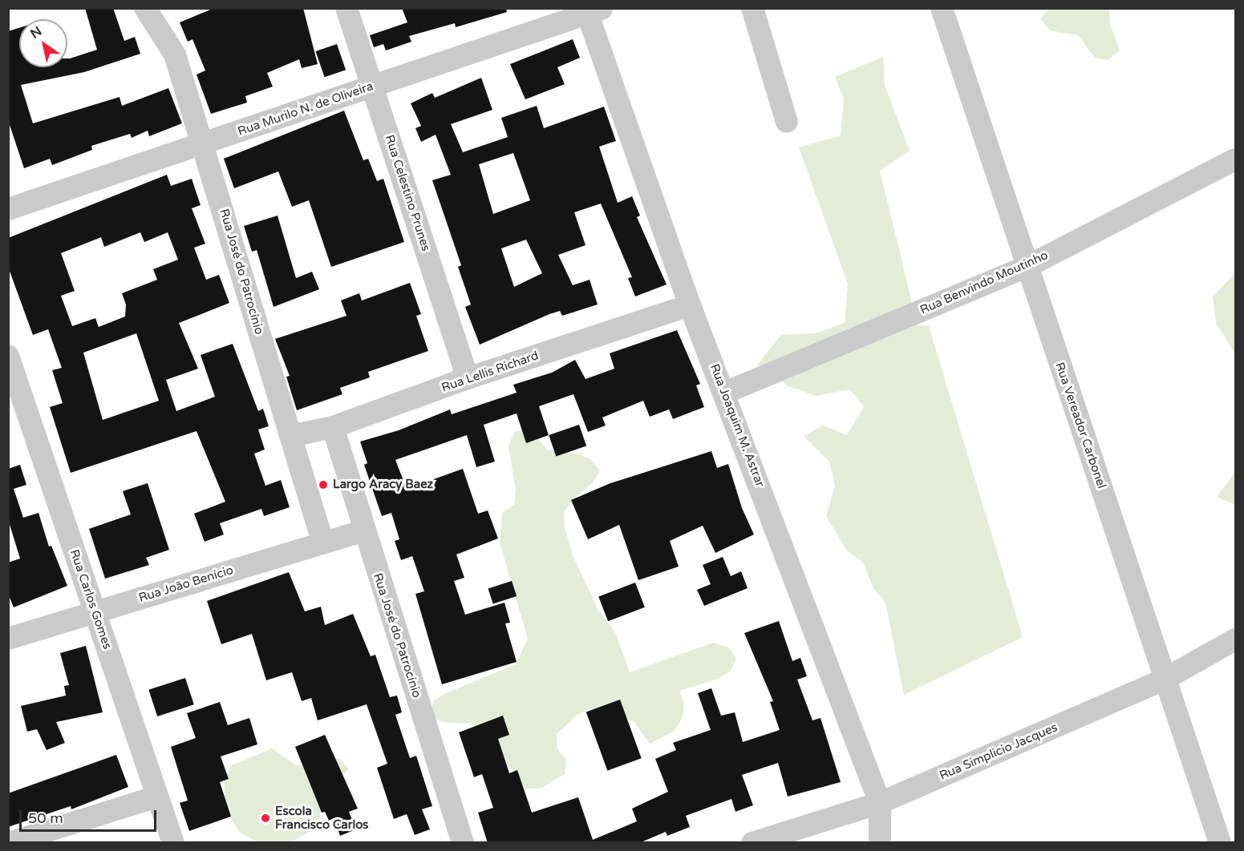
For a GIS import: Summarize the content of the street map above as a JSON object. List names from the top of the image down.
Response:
{
  "streets": {
    "street": [
      "Rua Murilo N. de Oliveira",
      "Rua Celestino Prunes",
      "Rua José do Patrocínio",
      "Rua Benvindo Moutinho",
      "Rua Lellis Richard",
      "Rua Joaquim M. Astrar",
      "Rua Vereador Carbonel",
      "Rua João Benício",
      "Rua Carlos Gomes",
      "Rua Simplicio Jacques"
    ]
  },
  "crossings": [
    ["Rua Murilo N. de Oliveira", "Rua Celestino Prunes"],
    ["Rua Murilo N. de Oliveira", "Rua José do Patrocínio"],
    ["Rua Murilo N. de Oliveira", "Rua Joaquim M. Astrar"],
    ["Rua Celestino Prunes", "Rua Lellis Richard"],
    ["Rua José do Patrocínio", "Rua Lellis Richard"],
    ["Rua José do Patrocínio", "Rua João Benício"],
    ["Rua Benvindo Moutinho", "Rua Joaquim M. Astrar"],
    ["Rua Benvindo Moutinho", "Rua Vereador Carbonel"],
    ["Rua Lellis Richard", "Rua Joaquim M. Astrar"],
    ["Rua Joaquim M. Astrar", "Rua Simplicio Jacques"],
    ["Rua Vereador Carbonel", "Rua Simplicio Jacques"],
    ["Rua João Benício", "Rua Carlos Gomes"]
  ],
  "places": ["Largo Aracy Baez", "Escola Francisco Carlos"],
  "scale_bar": "50 m",
  "north": "top left"
}
